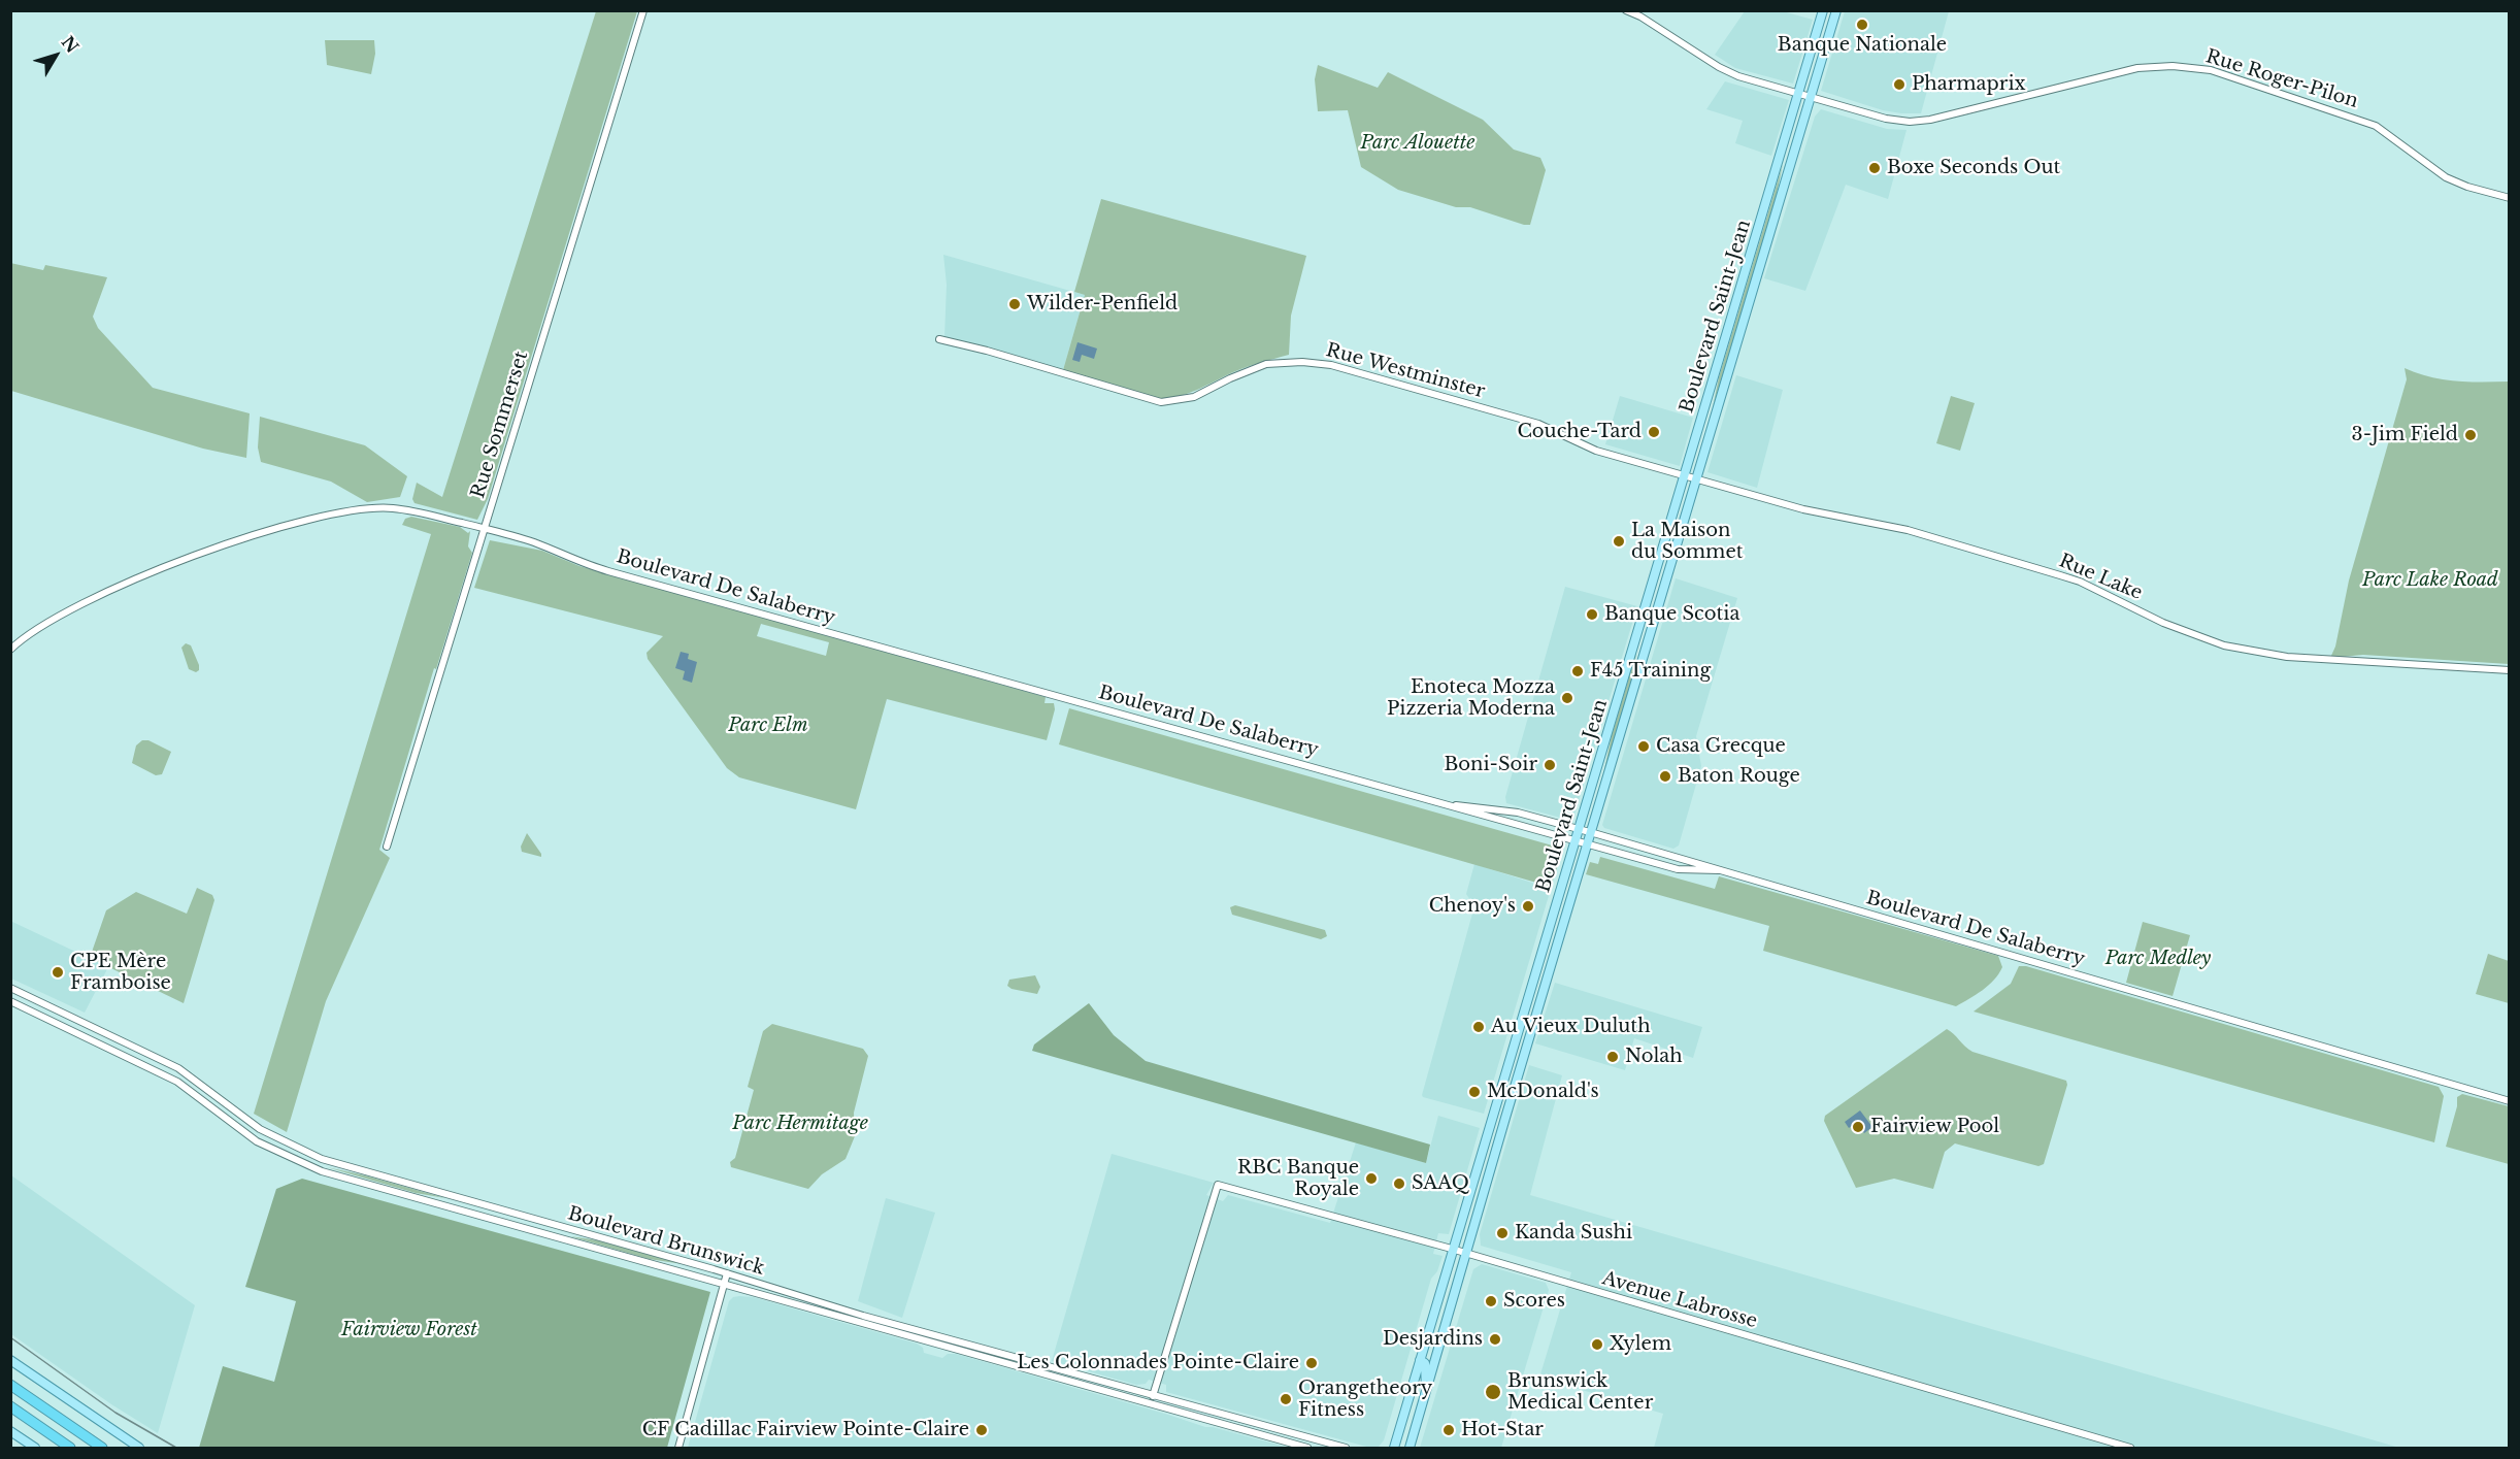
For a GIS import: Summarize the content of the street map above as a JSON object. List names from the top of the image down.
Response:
{
  "streets": {
    "main road": ["Boulevard Saint-Jean"],
    "street": [
      "Rue Roger-Pilon",
      "Rue Westminster",
      "Rue Sommerset",
      "Rue Lake",
      "Boulevard De Salaberry",
      "Boulevard Brunswick",
      "Avenue Labrosse"
    ]
  },
  "crossings": [
    ["Rue Roger-Pilon", "Boulevard Saint-Jean"],
    ["Boulevard Saint-Jean", "Rue Westminster"],
    ["Boulevard Saint-Jean", "Rue Lake"],
    ["Boulevard Saint-Jean", "Boulevard De Salaberry"],
    ["Boulevard Saint-Jean", "Avenue Labrosse"],
    ["Rue Westminster", "Rue Lake"],
    ["Rue Sommerset", "Boulevard De Salaberry"],
    ["Boulevard Brunswick", "Avenue Labrosse"]
  ],
  "parks": [
    "Parc Alouette",
    "Parc Lake Road",
    "Parc Elm",
    "Parc Medley",
    "Parc Hermitage",
    "Fairview Forest"
  ],
  "places": [
    "Banque Nationale",
    "Pharmaprix",
    "Boxe Seconds Out",
    "Wilder-Penfield",
    "Couche-Tard",
    "3-Jim Field",
    "La Maison du Sommet",
    "Banque Scotia",
    "F45 Training",
    "Enoteca Mozza Pizzeria Moderna",
    "Casa Grecque",
    "Boni-Soir",
    "Baton Rouge",
    "Chenoy's",
    "CPE Mère Framboise",
    "Au Vieux Duluth",
    "Nolah",
    "McDonald's",
    "Fairview Pool",
    "RBC Banque Royale",
    "SAAQ",
    "Kanda Sushi",
    "Scores",
    "Desjardins",
    "Xylem",
    "Les Colonnades Pointe-Claire",
    "Brunswick Medical Center",
    "Orangetheory Fitness",
    "CF Cadillac Fairview Pointe-Claire",
    "Hot-Star"
  ],
  "north": "top right"
}
